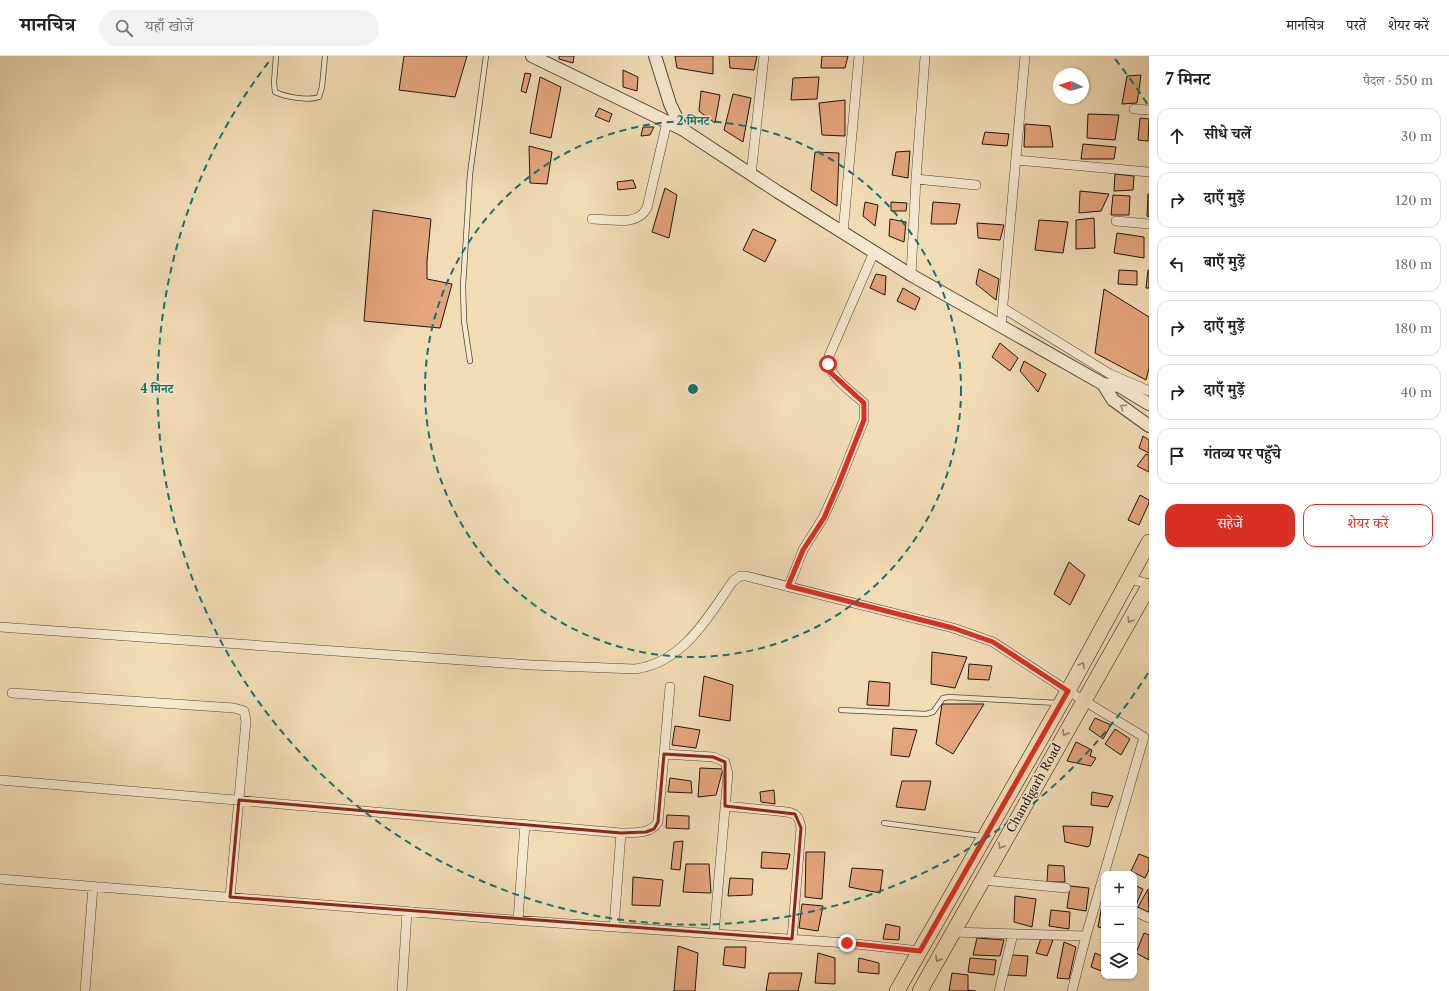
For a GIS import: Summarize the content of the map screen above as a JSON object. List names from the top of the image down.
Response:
{
  "streets": {
    "main road": ["Chandigarh Road"]
  },
  "north": "left",
  "page": {
    "header": "मानचित्र",
    "search": "यहाँ खोजें",
    "nav": ["मानचित्र", "परतें", "शेयर करें"],
    "heading": ["7 मिनट", "पैदल · 550 m"],
    "list": [
      ["सीधे चलें", "30 m"],
      ["दाएँ मुड़ें", "120 m"],
      ["बाएँ मुड़ें", "180 m"],
      ["दाएँ मुड़ें", "180 m"],
      ["दाएँ मुड़ें", "40 m"],
      "गंतव्य पर पहुँचे"
    ],
    "buttons": ["सहेजें", "शेयर करें"],
    "map_buttons": ["+", "−"]
  },
  "rings": ["2 मिनट", "4 मिनट"]
}
